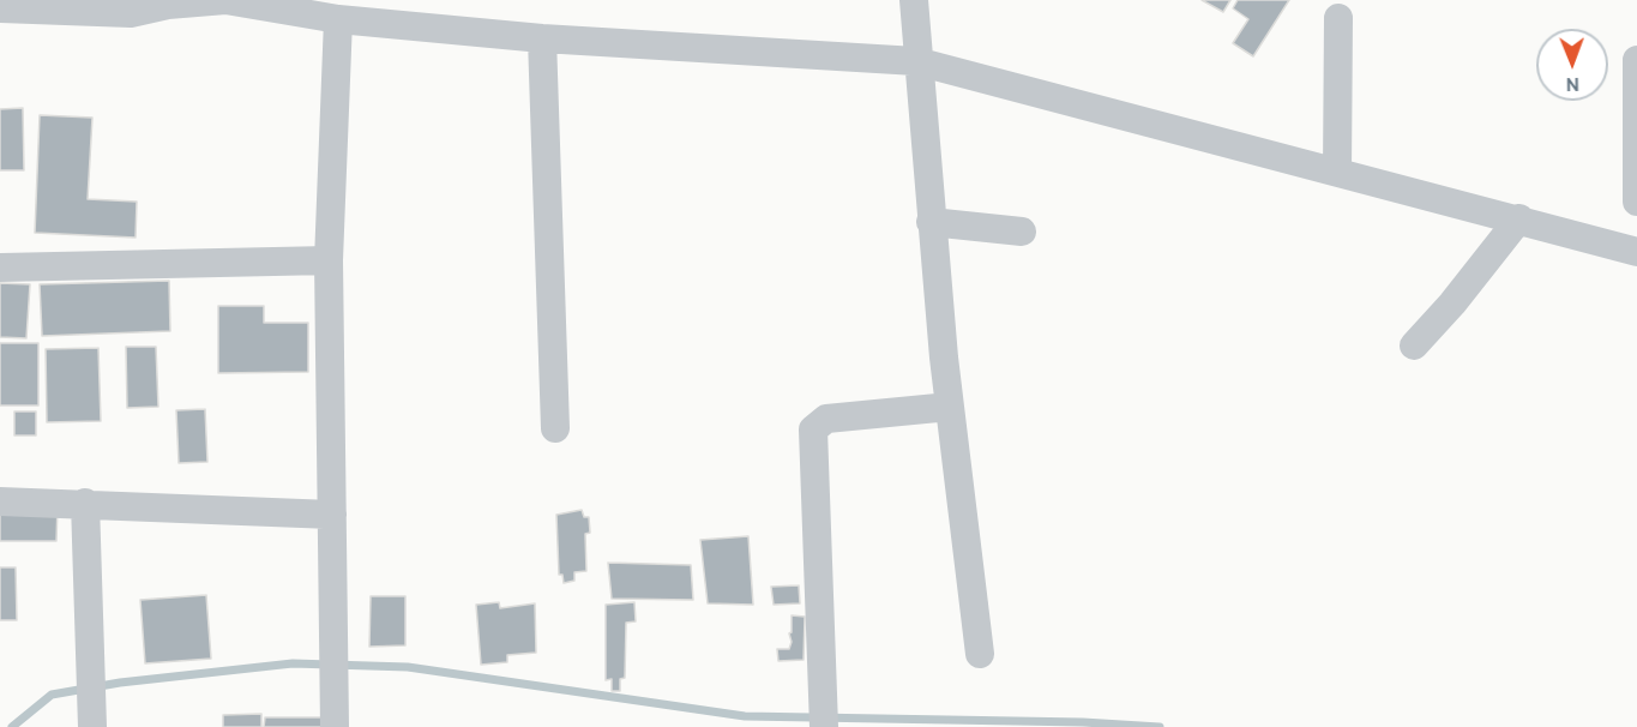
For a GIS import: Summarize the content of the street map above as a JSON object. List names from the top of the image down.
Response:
{
  "north": "bottom"
}
